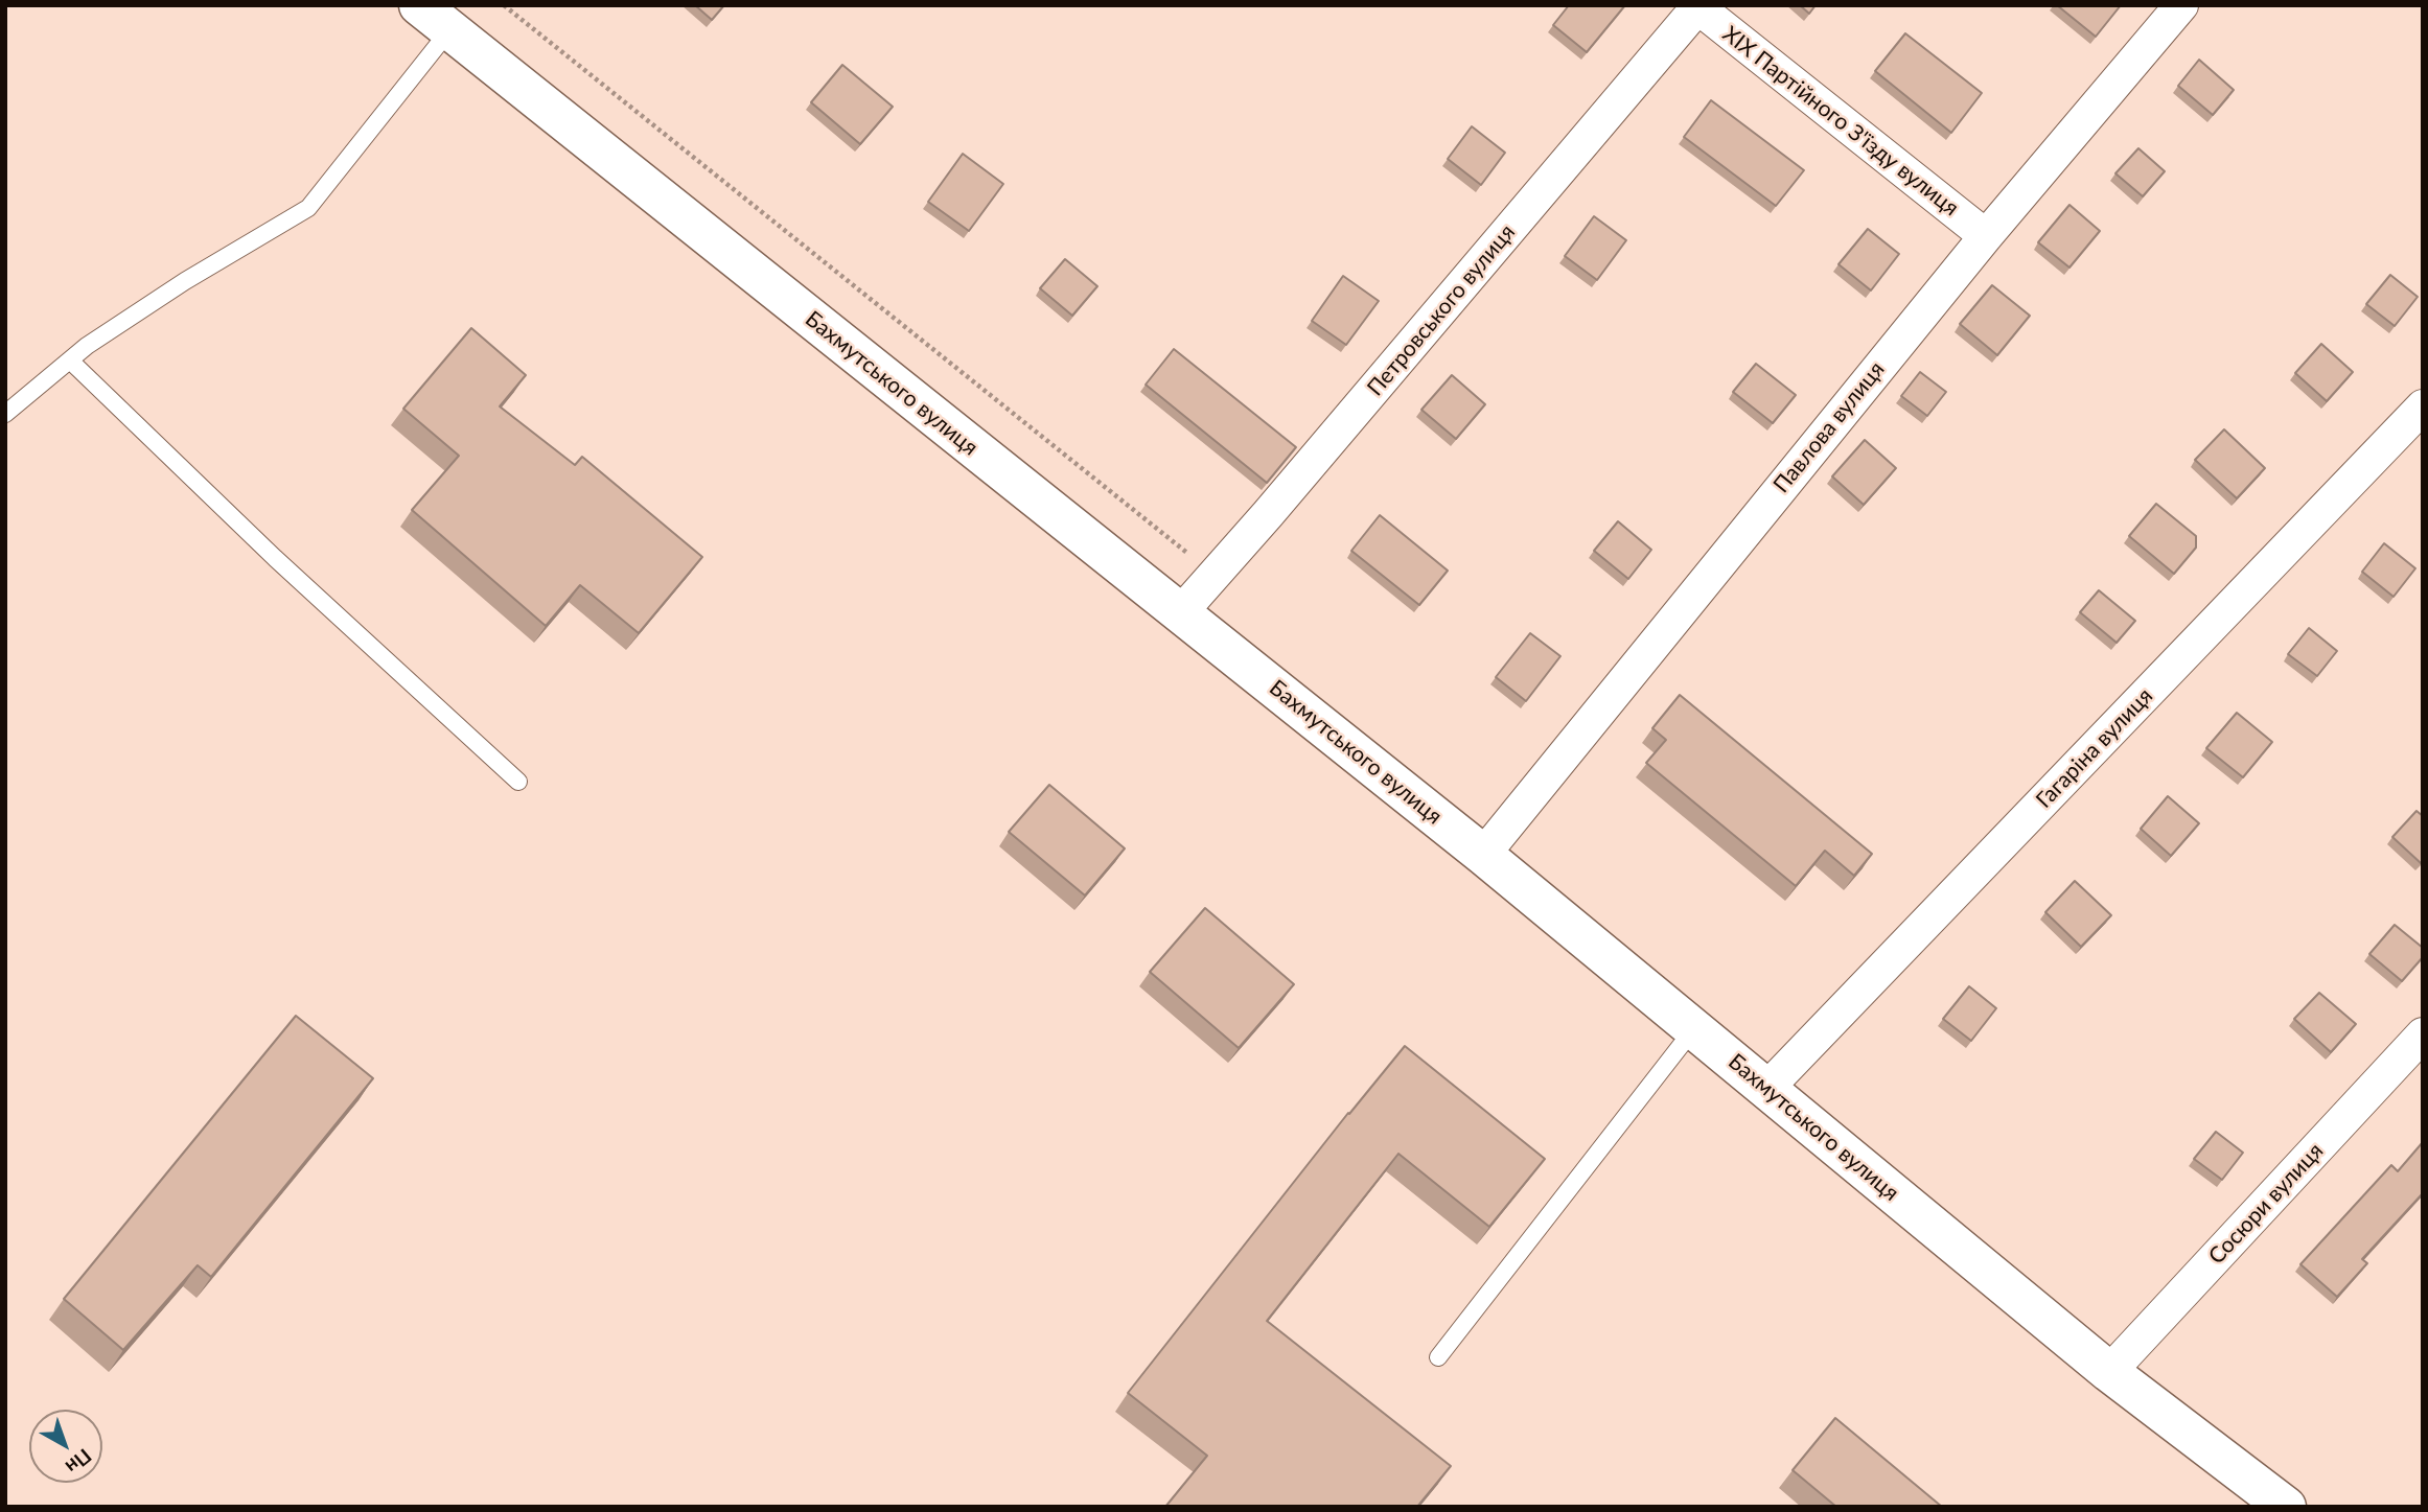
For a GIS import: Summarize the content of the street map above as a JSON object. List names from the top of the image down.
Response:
{
  "streets": {
    "main road": ["Бахмутського вулиця"],
    "street": [
      "XIX Партійного З'їзду вулиця",
      "Петровського вулиця",
      "Павлова вулиця",
      "Гагаріна вулиця",
      "Сосюри вулиця"
    ]
  },
  "crossings": [
    ["XIX Партійного З'їзду вулиця", "Петровського вулиця"],
    ["XIX Партійного З'їзду вулиця", "Павлова вулиця"],
    ["Петровського вулиця", "Бахмутського вулиця"],
    ["Бахмутського вулиця", "Павлова вулиця"],
    ["Бахмутського вулиця", "Гагаріна вулиця"],
    ["Бахмутського вулиця", "Сосюри вулиця"]
  ],
  "north": "bottom right"
}
